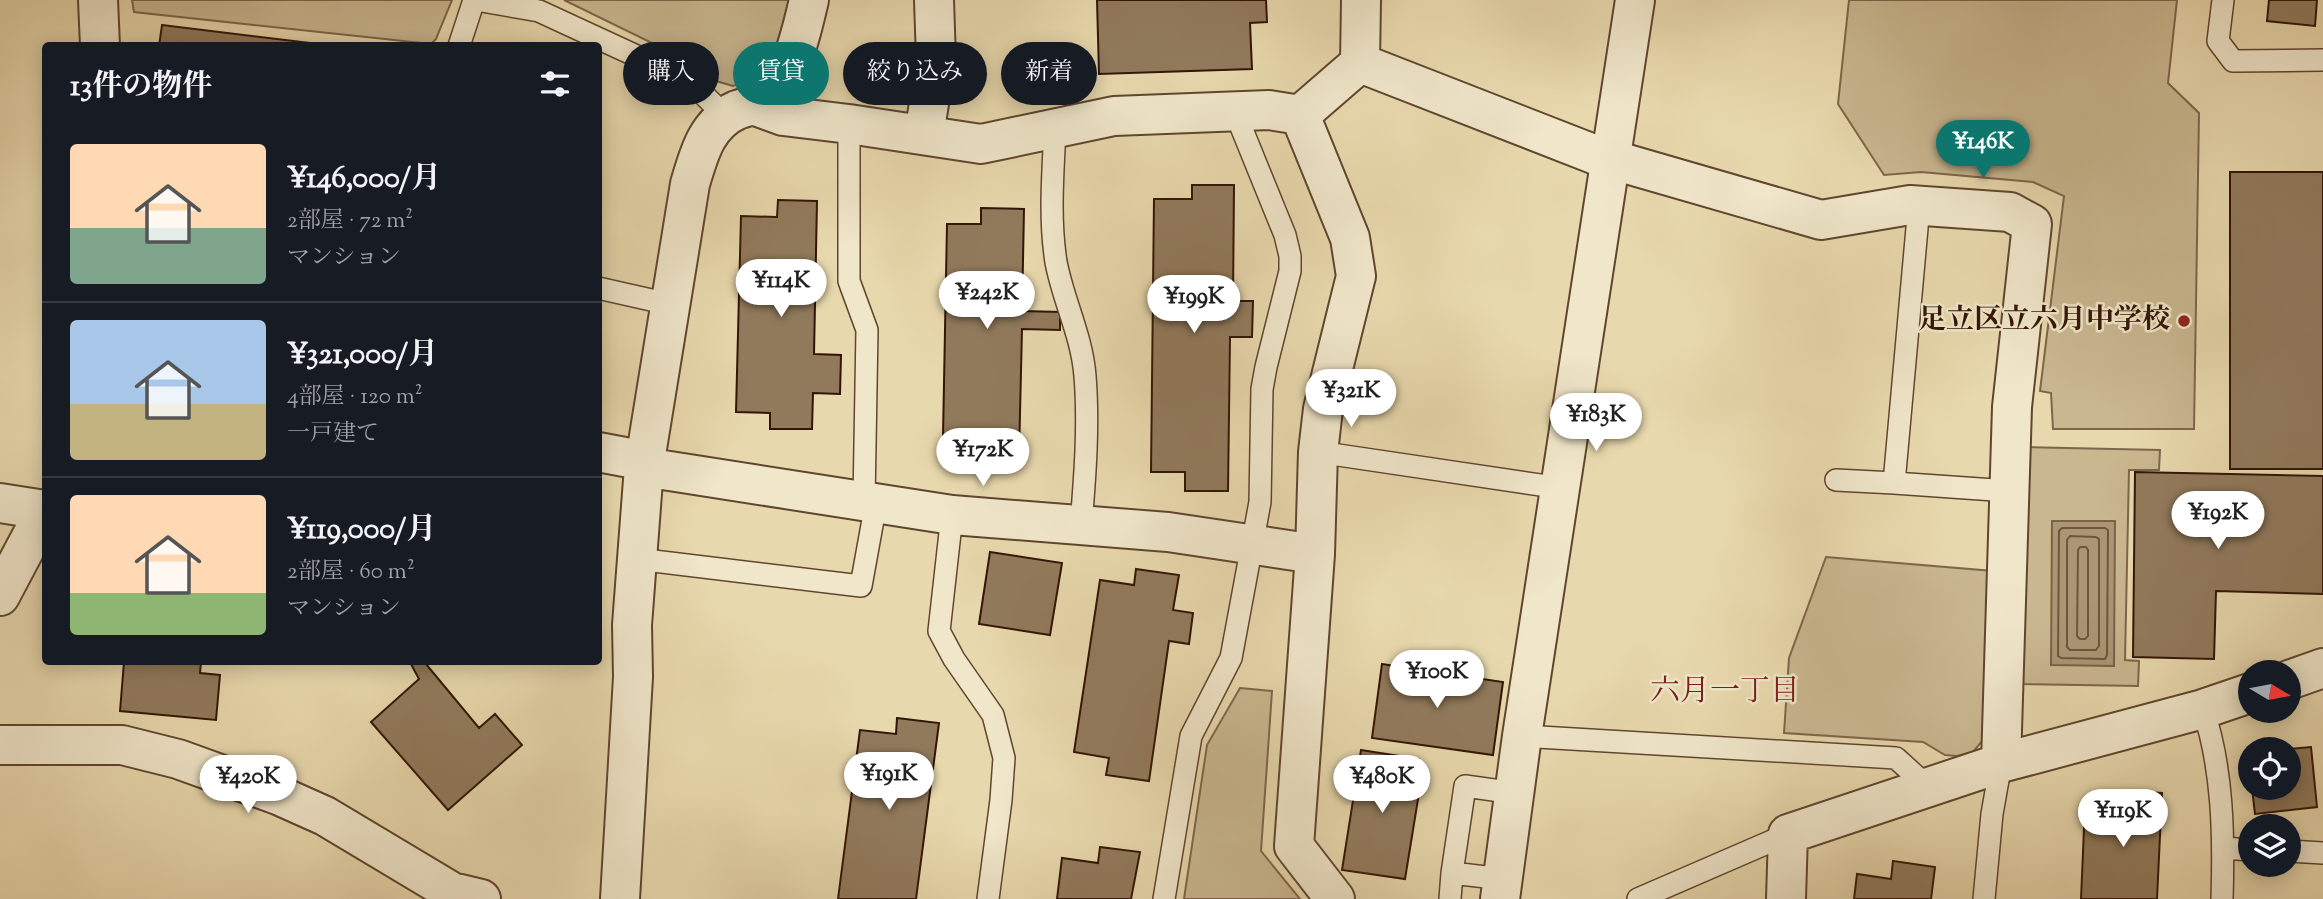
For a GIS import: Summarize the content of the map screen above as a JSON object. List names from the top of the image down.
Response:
{
  "districts": ["六月一丁目"],
  "places": ["足立区立六月中学校"],
  "north": "right",
  "page": {
    "chip": [
      "購入",
      "賃貸",
      "絞り込み",
      "新着"
    ],
    "heading": "13件の物件",
    "price": [
      "¥146K",
      "¥114K",
      "¥242K",
      "¥199K",
      "¥321K",
      "¥183K",
      "¥172K",
      "¥192K",
      "¥100K",
      "¥191K",
      "¥420K",
      "¥480K",
      "¥119K"
    ],
    "list": [
      {
        "name": "¥146,000/月",
        "note": "2部屋 · 72 m² · マンション"
      },
      {
        "name": "¥321,000/月",
        "note": "4部屋 · 120 m² · 一戸建て"
      },
      {
        "name": "¥119,000/月",
        "note": "2部屋 · 60 m² · マンション"
      }
    ]
  }
}
